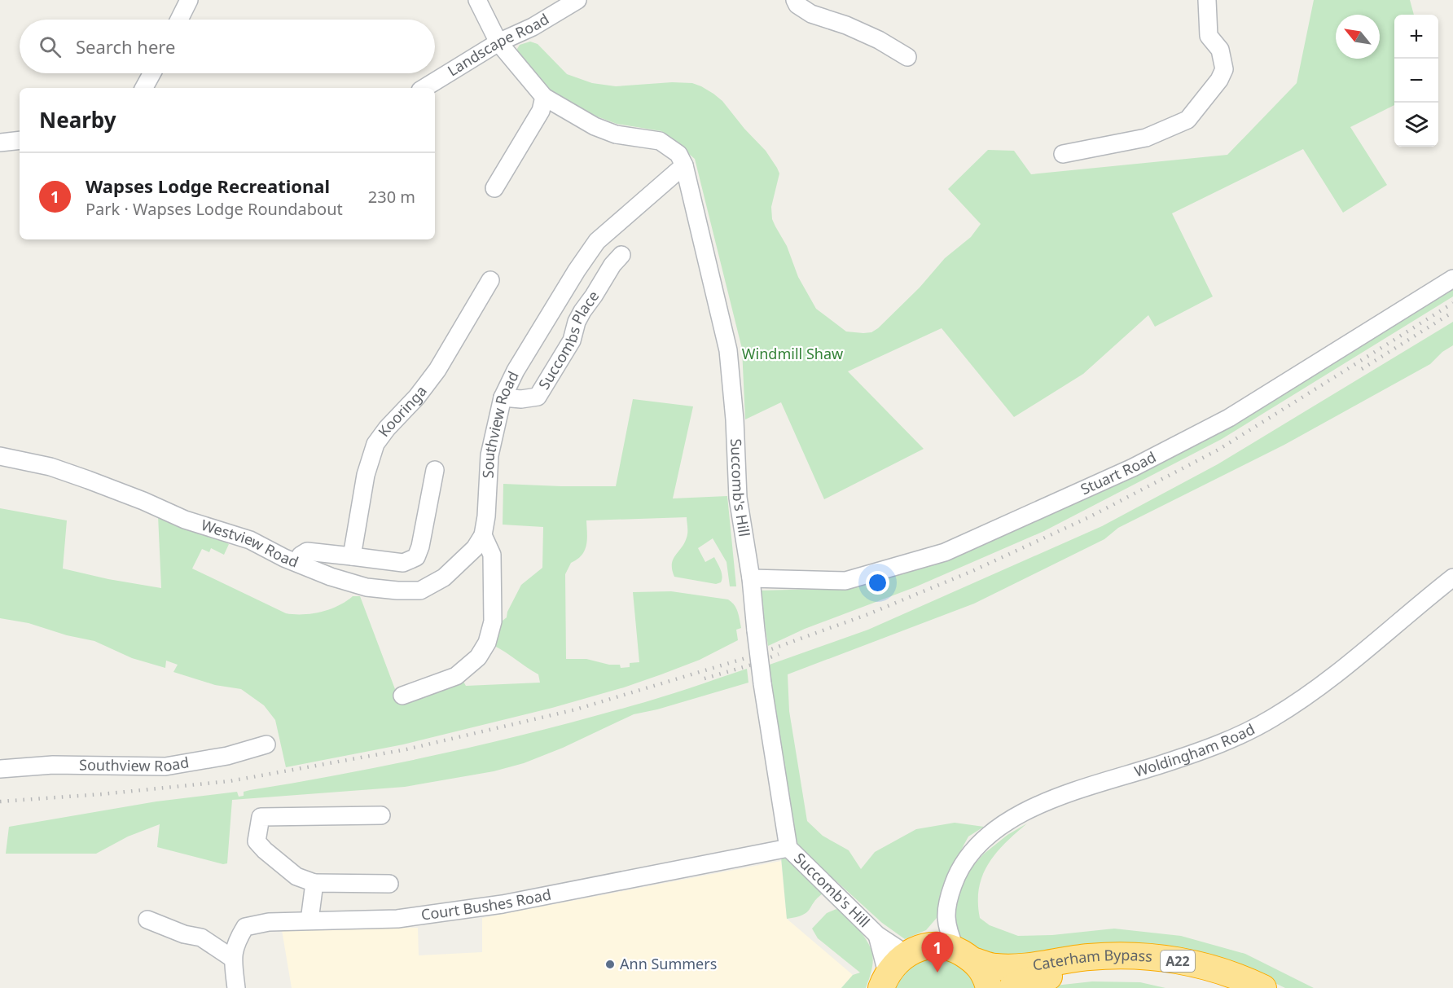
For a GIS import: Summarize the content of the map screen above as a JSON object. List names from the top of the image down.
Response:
{
  "streets": {
    "highway": ["A22", "Caterham Bypass"],
    "street": [
      "Landscape Road",
      "Succombs Place",
      "Kooringa",
      "Southview Road",
      "Stuart Road",
      "Succomb's Hill",
      "Westview Road",
      "Woldingham Road",
      "Court Bushes Road"
    ]
  },
  "crossings": [
    ["Landscape Road", "Succomb's Hill"],
    ["Succombs Place", "Southview Road"],
    ["Southview Road", "Succomb's Hill"],
    ["Southview Road", "Westview Road"],
    ["Stuart Road", "Succomb's Hill"],
    ["Succomb's Hill", "Woldingham Road"],
    ["Succomb's Hill", "Court Bushes Road"],
    ["Succomb's Hill", "Caterham Bypass"],
    ["Woldingham Road", "Caterham Bypass"]
  ],
  "parks": ["Windmill Shaw"],
  "places": ["Ann Summers"],
  "north": "top left",
  "page": {
    "map_buttons": ["+", "−"],
    "search": "Search here",
    "heading": "Nearby",
    "list": [
      {
        "mark": "1",
        "name": "Wapses Lodge Recreational",
        "note": "Park · Wapses Lodge Roundabout",
        "value": "230 m"
      }
    ],
    "pins": "1"
  }
}
